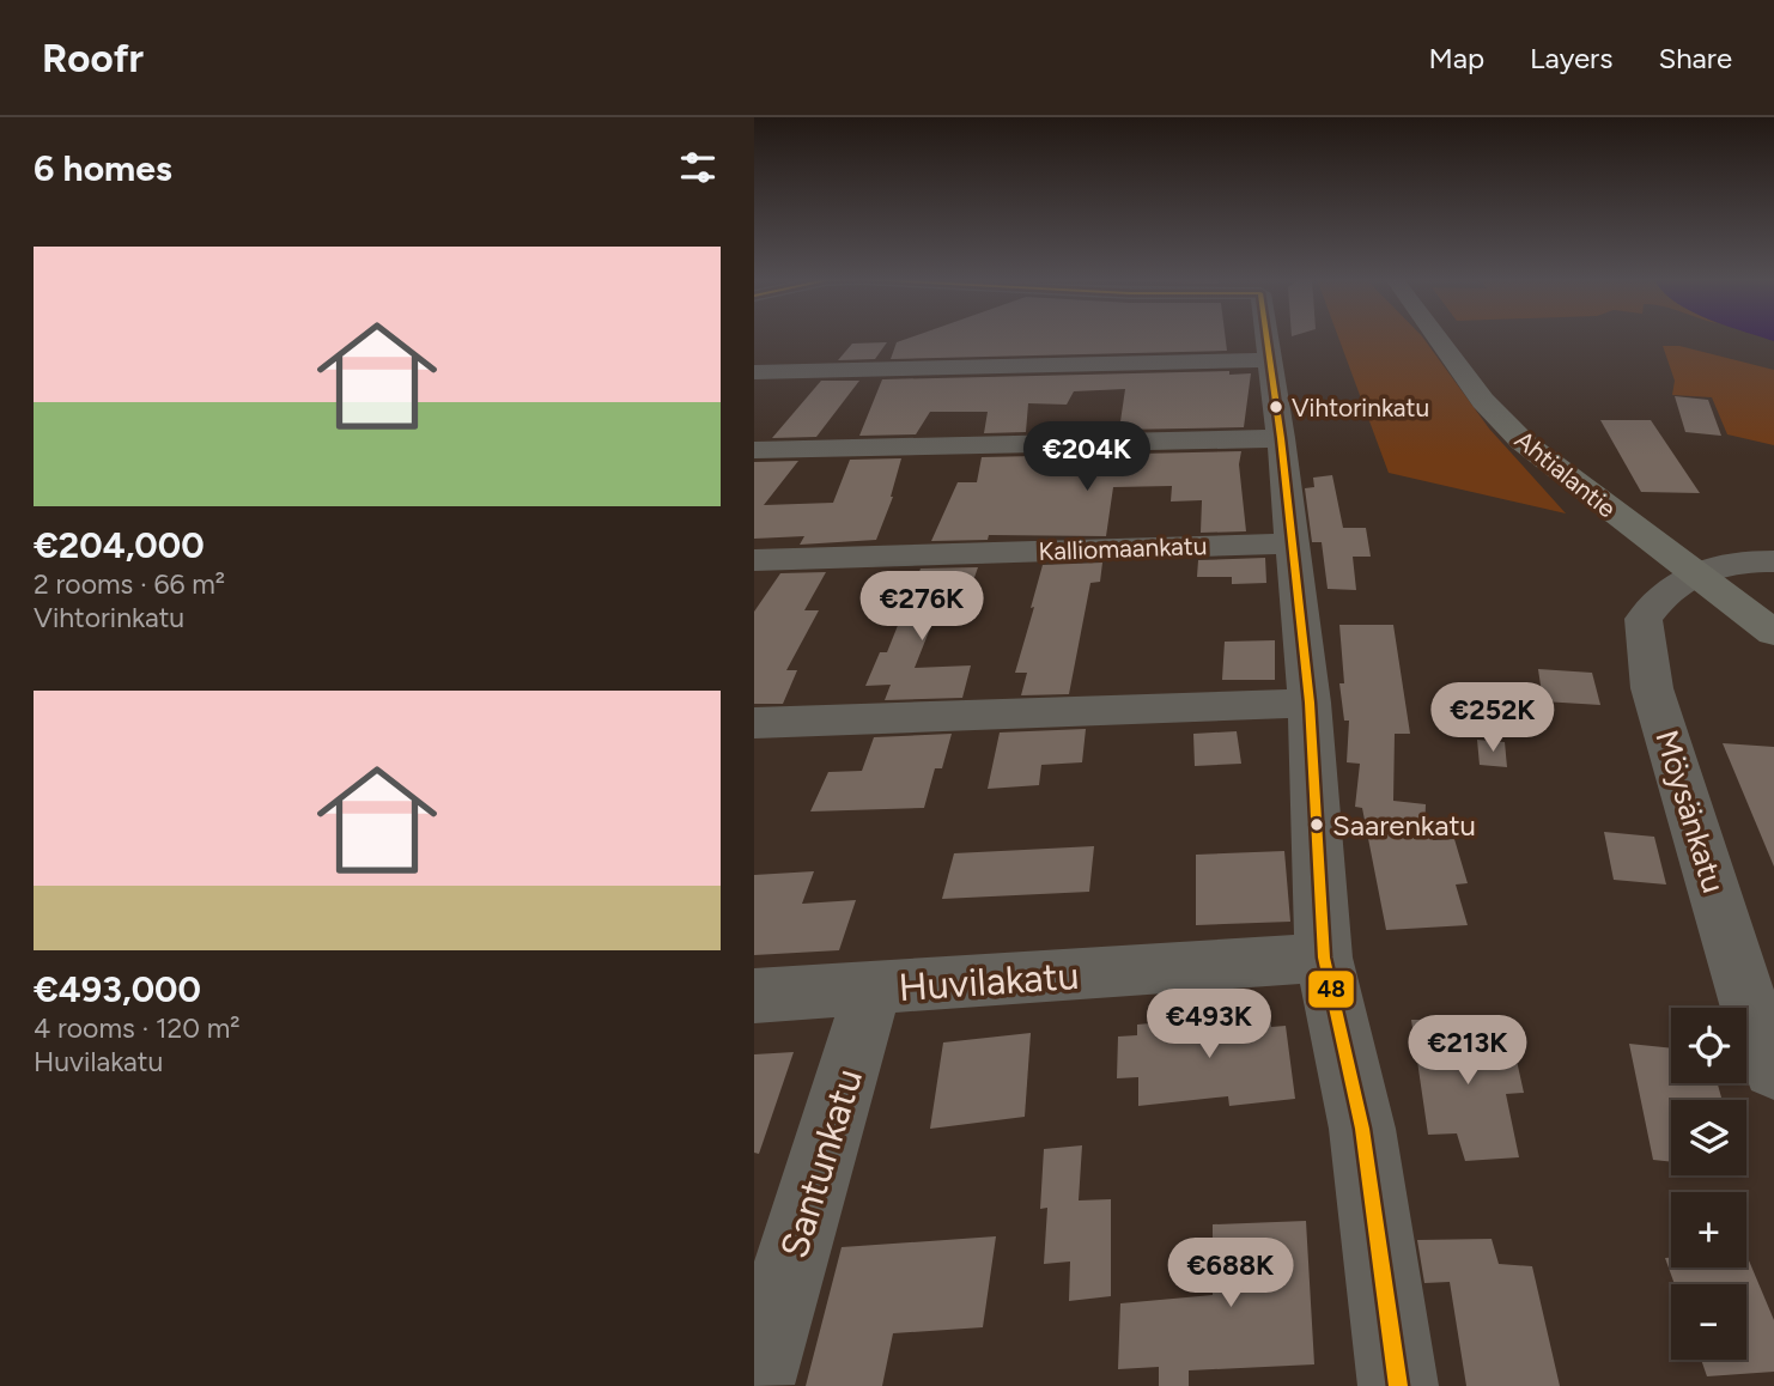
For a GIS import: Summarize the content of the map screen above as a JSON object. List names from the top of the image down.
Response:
{
  "streets": {
    "main road": ["Ahtialantie"],
    "street": [
      "Kalliomaankatu",
      "Möysänkatu",
      "Huvilakatu",
      "Santunkatu"
    ]
  },
  "crossings": [
    ["Ahtialantie", "Möysänkatu"],
    ["Huvilakatu", "Santunkatu"]
  ],
  "places": ["Vihtorinkatu", "Saarenkatu"],
  "lines": ["transit line 48"],
  "page": {
    "header": "Roofr",
    "nav": ["Map", "Layers", "Share"],
    "heading": "6 homes",
    "list": [
      {
        "name": "€204,000",
        "note": "2 rooms · 66 m² · Vihtorinkatu"
      },
      {
        "name": "€493,000",
        "note": "4 rooms · 120 m² · Huvilakatu"
      }
    ],
    "price": [
      "€204K",
      "€276K",
      "€252K",
      "€493K",
      "€213K",
      "€688K"
    ],
    "map_buttons": ["+", "−"]
  }
}
